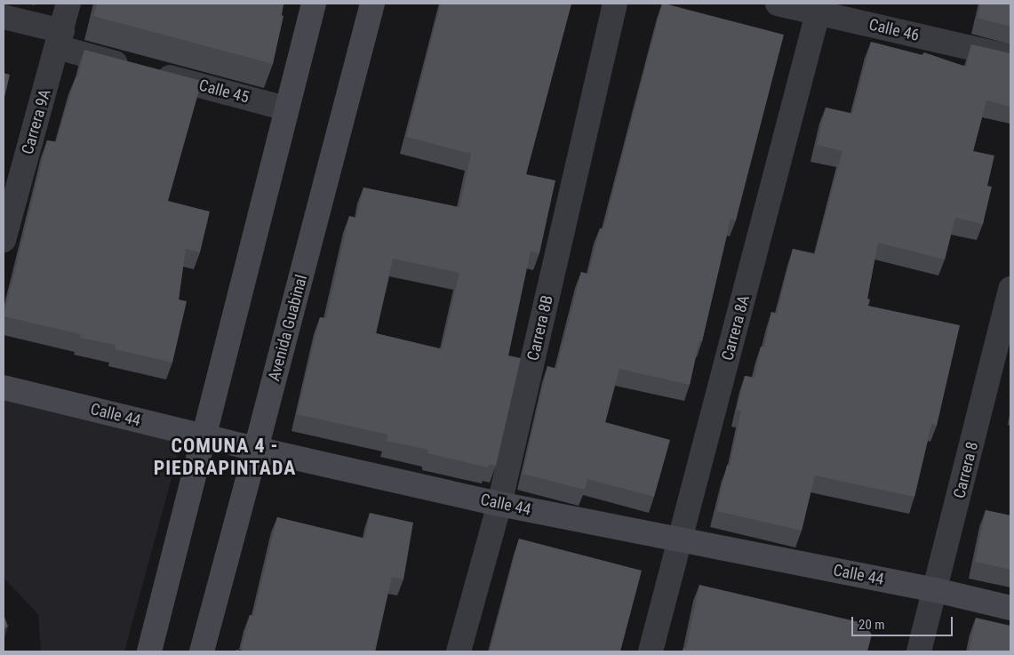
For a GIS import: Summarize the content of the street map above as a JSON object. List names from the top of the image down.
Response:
{
  "streets": {
    "main road": ["Avenida Guabinal", "Calle 44"],
    "street": [
      "Calle 46",
      "Calle 45",
      "Carrera 9A",
      "Carrera 8B",
      "Carrera 8A",
      "Carrera 8"
    ]
  },
  "crossings": [
    ["Calle 46", "Carrera 8A"],
    ["Calle 45", "Carrera 9A"],
    ["Avenida Guabinal", "Calle 44"],
    ["Carrera 8B", "Calle 44"],
    ["Carrera 8A", "Calle 44"],
    ["Calle 44", "Carrera 8"]
  ],
  "districts": ["COMUNA 4 - PIEDRAPINTADA"],
  "scale_bar": "20 m"
}
